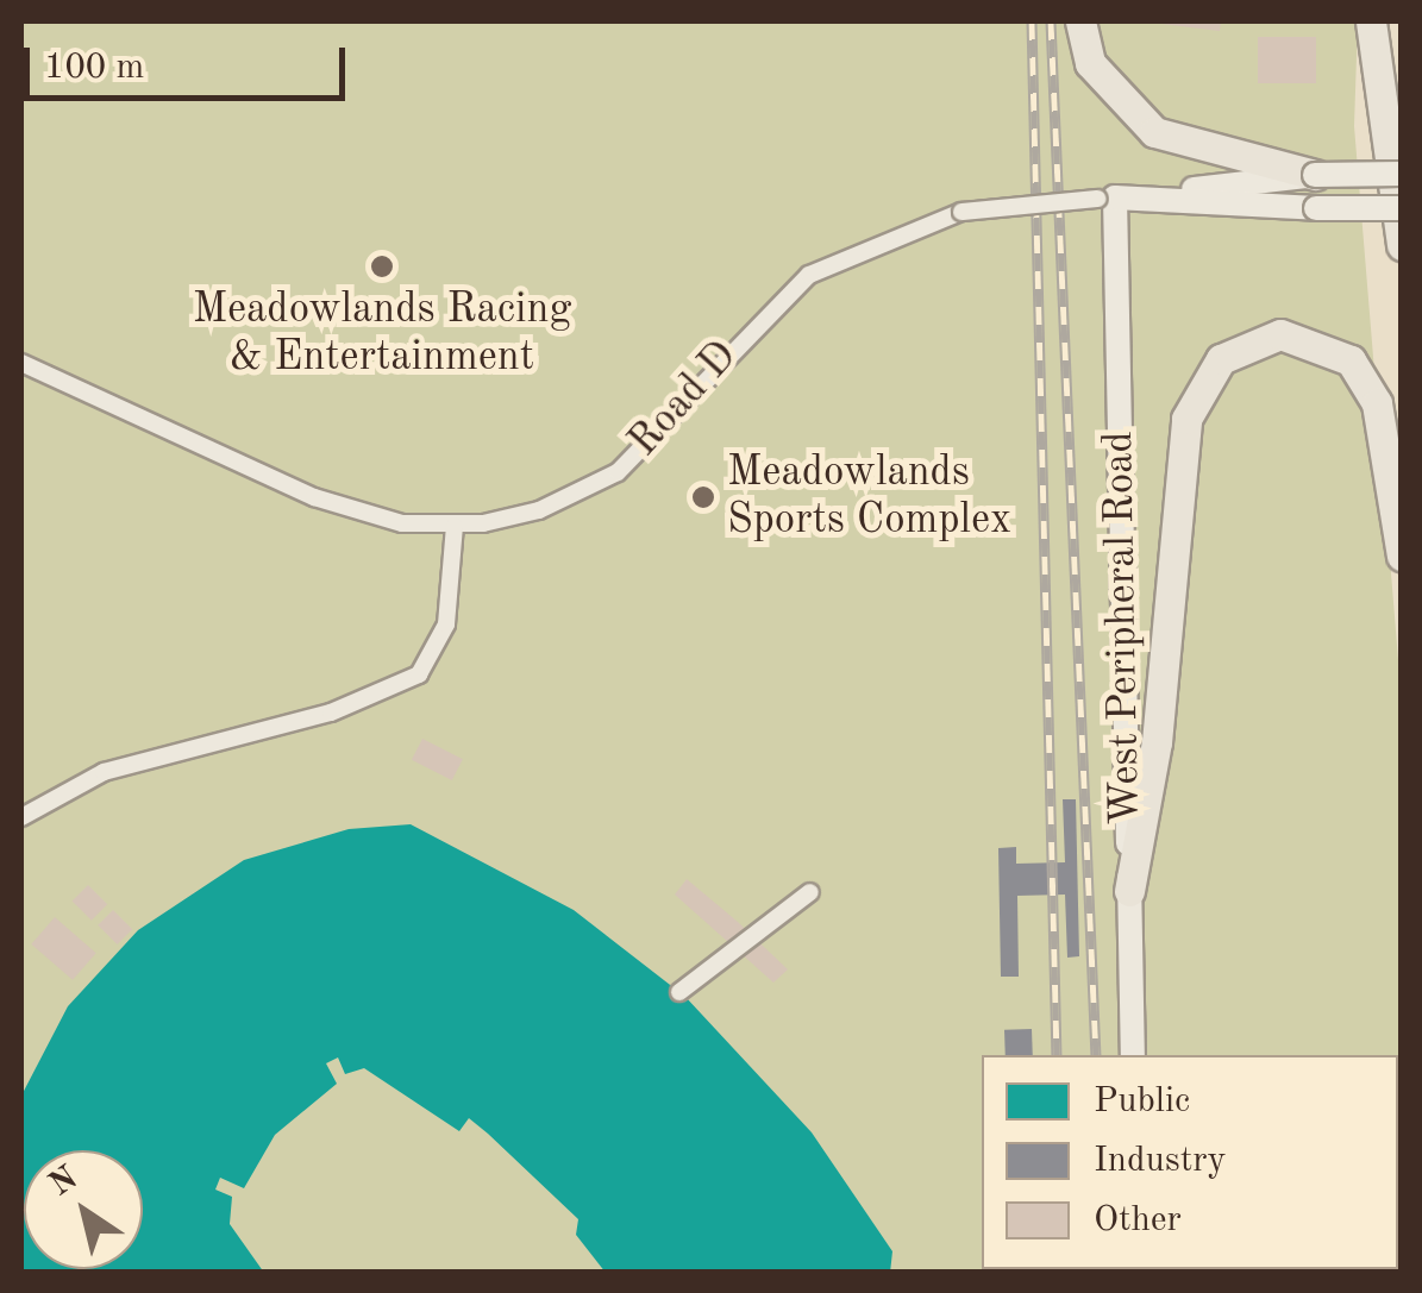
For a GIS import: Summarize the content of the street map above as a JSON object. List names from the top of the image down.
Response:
{
  "streets": {
    "street": ["Road D", "West Peripheral Road"]
  },
  "crossings": [
    ["Road D", "West Peripheral Road"]
  ],
  "places": ["Meadowlands Racing & Entertainment", "Meadowlands Sports Complex"],
  "legend": ["Public", "Industry", "Other"],
  "scale_bar": "100 m",
  "north": "top left"
}
